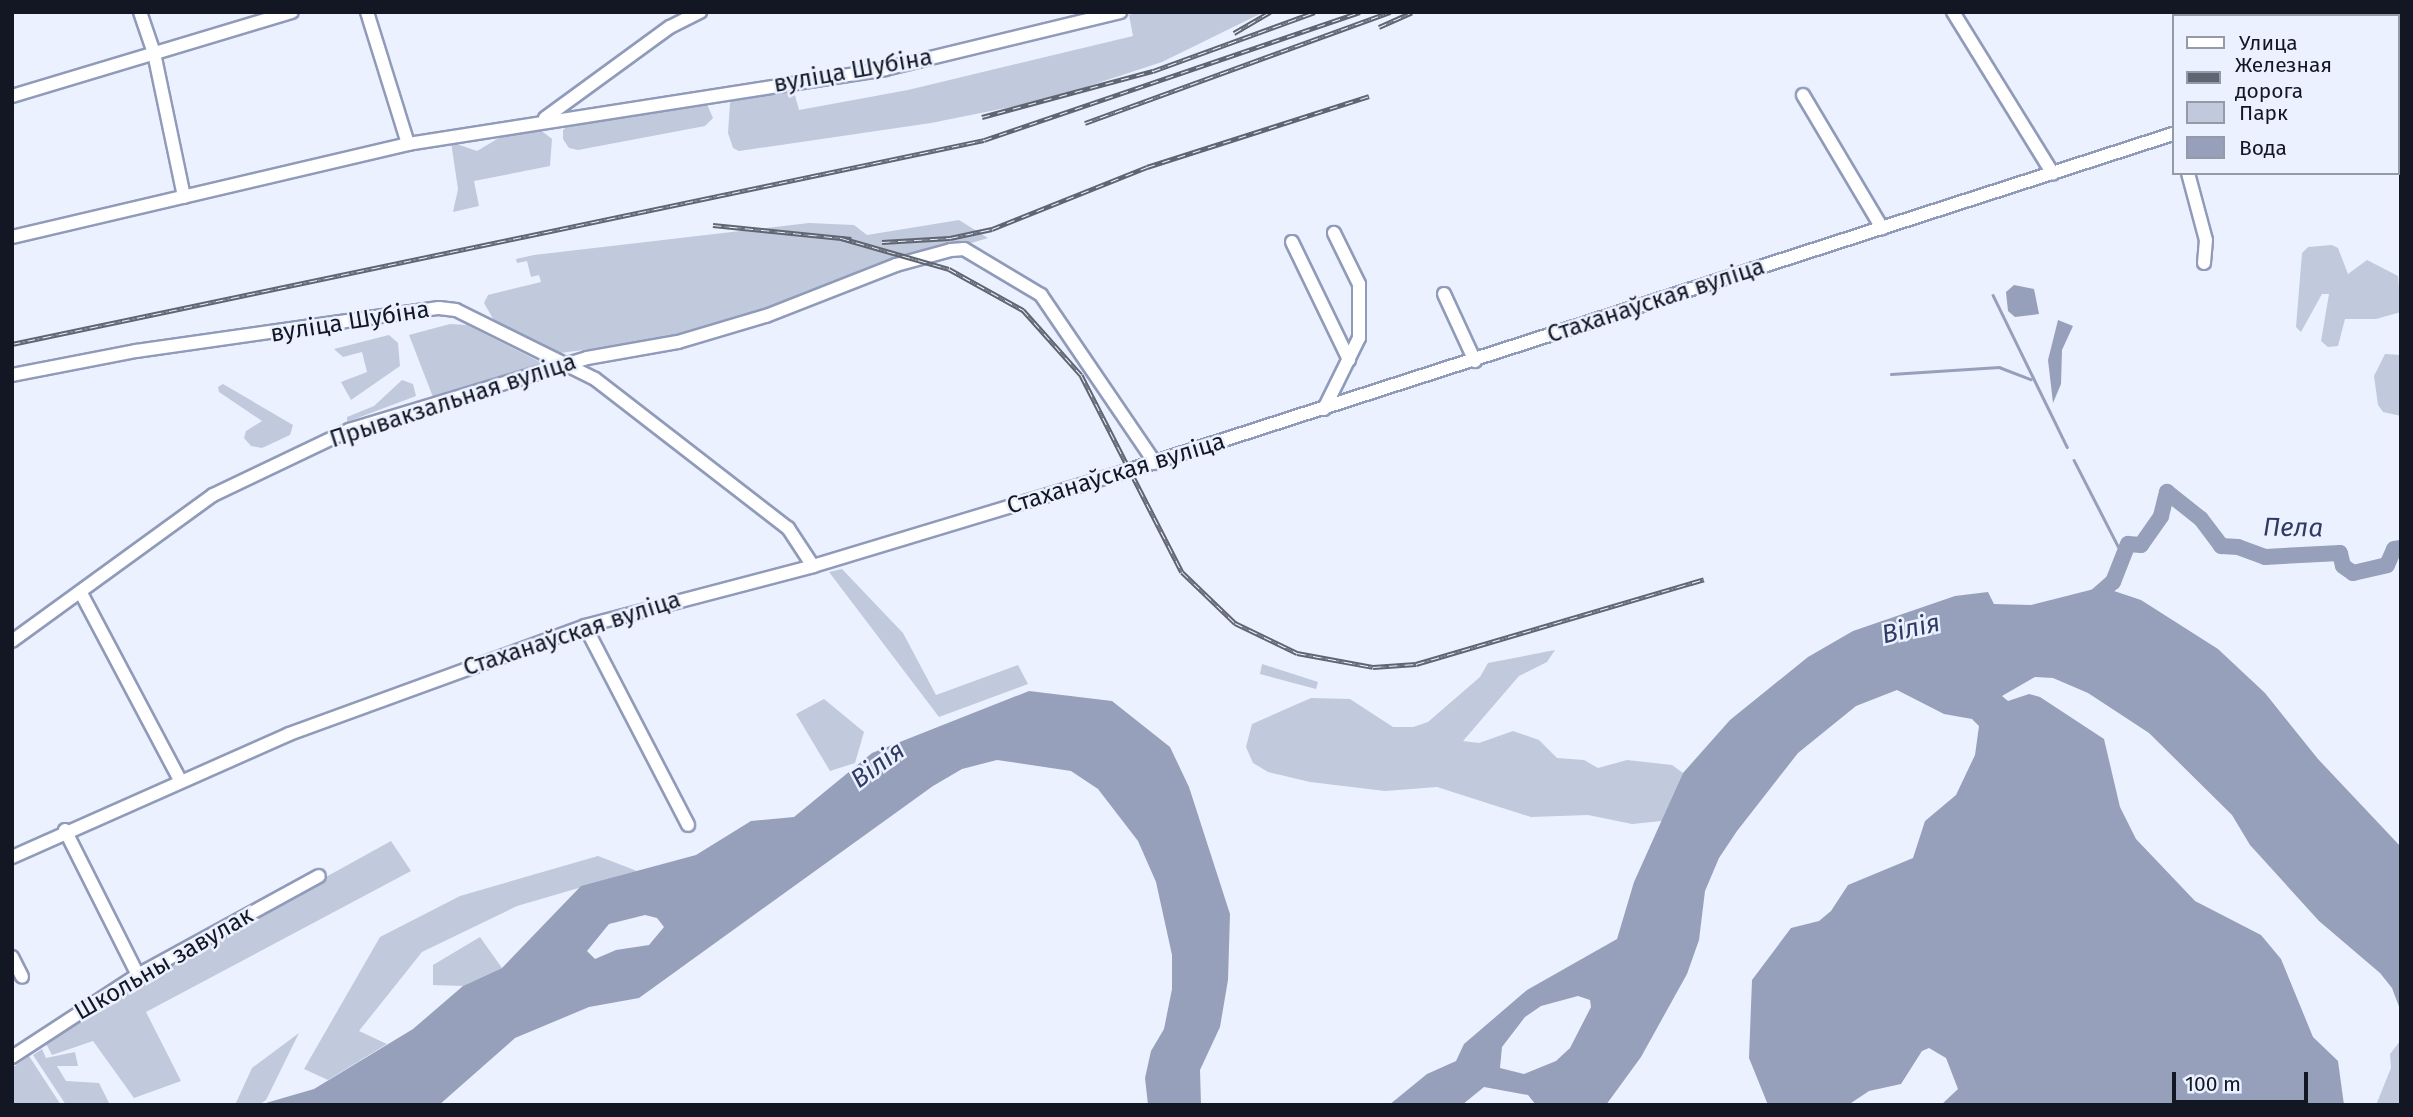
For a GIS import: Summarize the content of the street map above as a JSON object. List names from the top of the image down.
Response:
{
  "streets": {
    "street": [
      "вуліца Шубіна",
      "Стаханаўская вуліца",
      "Прывакзальная вуліца",
      "Школьны завулак"
    ]
  },
  "crossings": [
    ["вуліца Шубіна", "Стаханаўская вуліца"],
    ["вуліца Шубіна", "Прывакзальная вуліца"],
    ["Стаханаўская вуліца", "Прывакзальная вуліца"]
  ],
  "water": ["Пела", "Вілія"],
  "legend": [
    "Улица",
    "Железная дорога",
    "Парк",
    "Вода"
  ],
  "scale_bar": "100 m"
}
